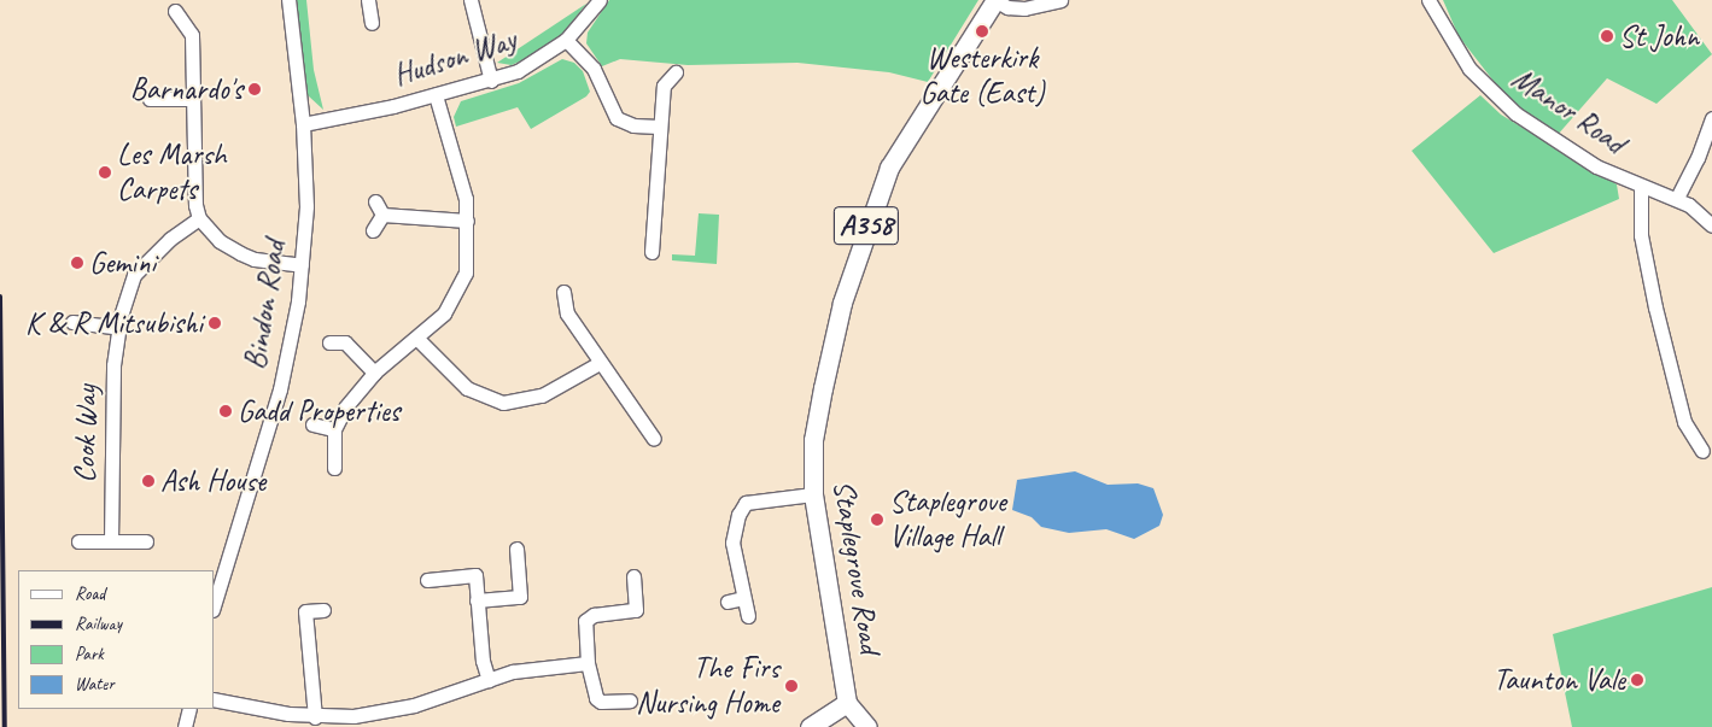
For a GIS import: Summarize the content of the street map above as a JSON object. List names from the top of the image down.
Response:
{
  "streets": {
    "main road": ["A358", "Staplegrove Road"],
    "street": [
      "Hudson Way",
      "Manor Road",
      "Bindon Road",
      "Cook Way"
    ]
  },
  "crossings": [
    ["Hudson Way", "Bindon Road"]
  ],
  "places": [
    "Westerkirk Gate (East)",
    "St John",
    "Barnardo's",
    "Les Marsh Carpets",
    "Gemini",
    "K & R Mitsubishi",
    "Gadd Properties",
    "Ash House",
    "Staplegrove Village Hall",
    "Taunton Vale",
    "The Firs Nursing Home"
  ],
  "legend": [
    "Road",
    "Railway",
    "Park",
    "Water"
  ]
}
